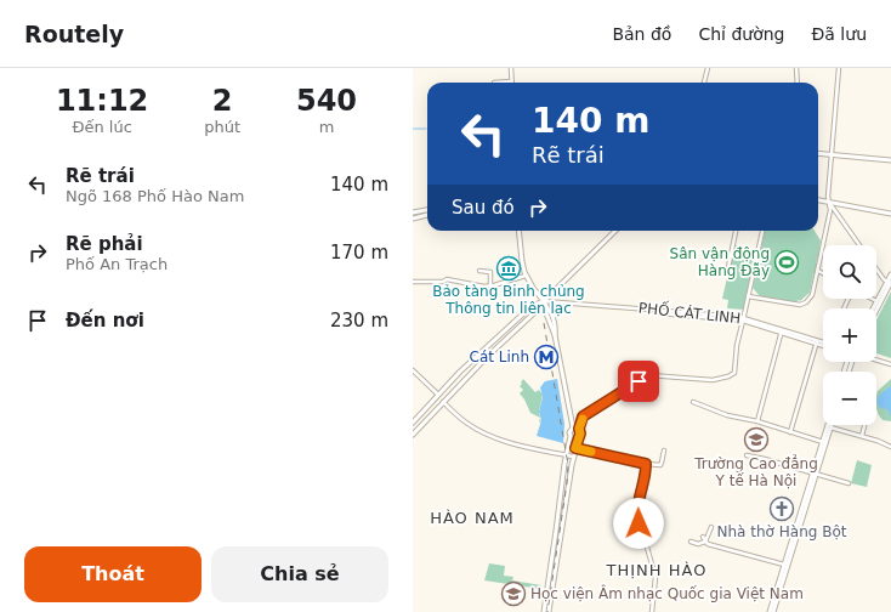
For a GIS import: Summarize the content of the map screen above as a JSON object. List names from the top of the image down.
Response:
{
  "streets": {
    "street": ["PHỐ CÁT LINH"]
  },
  "districts": ["HÀO NAM", "THỊNH HÀO"],
  "places": {
    "sports": ["Sân vận động Hàng Đẫy"],
    "museum": ["Bảo tàng Binh chủng Thông tin liên lạc"],
    "metro station": ["Cát Linh"],
    "school or university": ["Trường Cao đẳng Y tế Hà Nội", "Học viện Âm nhạc Quốc gia Việt Nam"],
    "church": ["Nhà thờ Hàng Bột"]
  },
  "page": {
    "header": "Routely",
    "nav": ["Bản đồ", "Chỉ đường", "Đã lưu"],
    "eta": [
      "11:12",
      "Đến lúc",
      "2",
      "phút",
      "540",
      "m"
    ],
    "turn": ["140 m", "Rẽ trái"],
    "list": [
      {
        "name": "Rẽ trái",
        "note": "Ngõ 168 Phố Hào Nam",
        "value": "140 m"
      },
      {
        "name": "Rẽ phải",
        "note": "Phố An Trạch",
        "value": "170 m"
      },
      {
        "name": "Đến nơi",
        "value": "230 m"
      }
    ],
    "then": "Sau đó",
    "map_buttons": ["+", "−"],
    "buttons": ["Thoát", "Chia sẻ"]
  }
}
